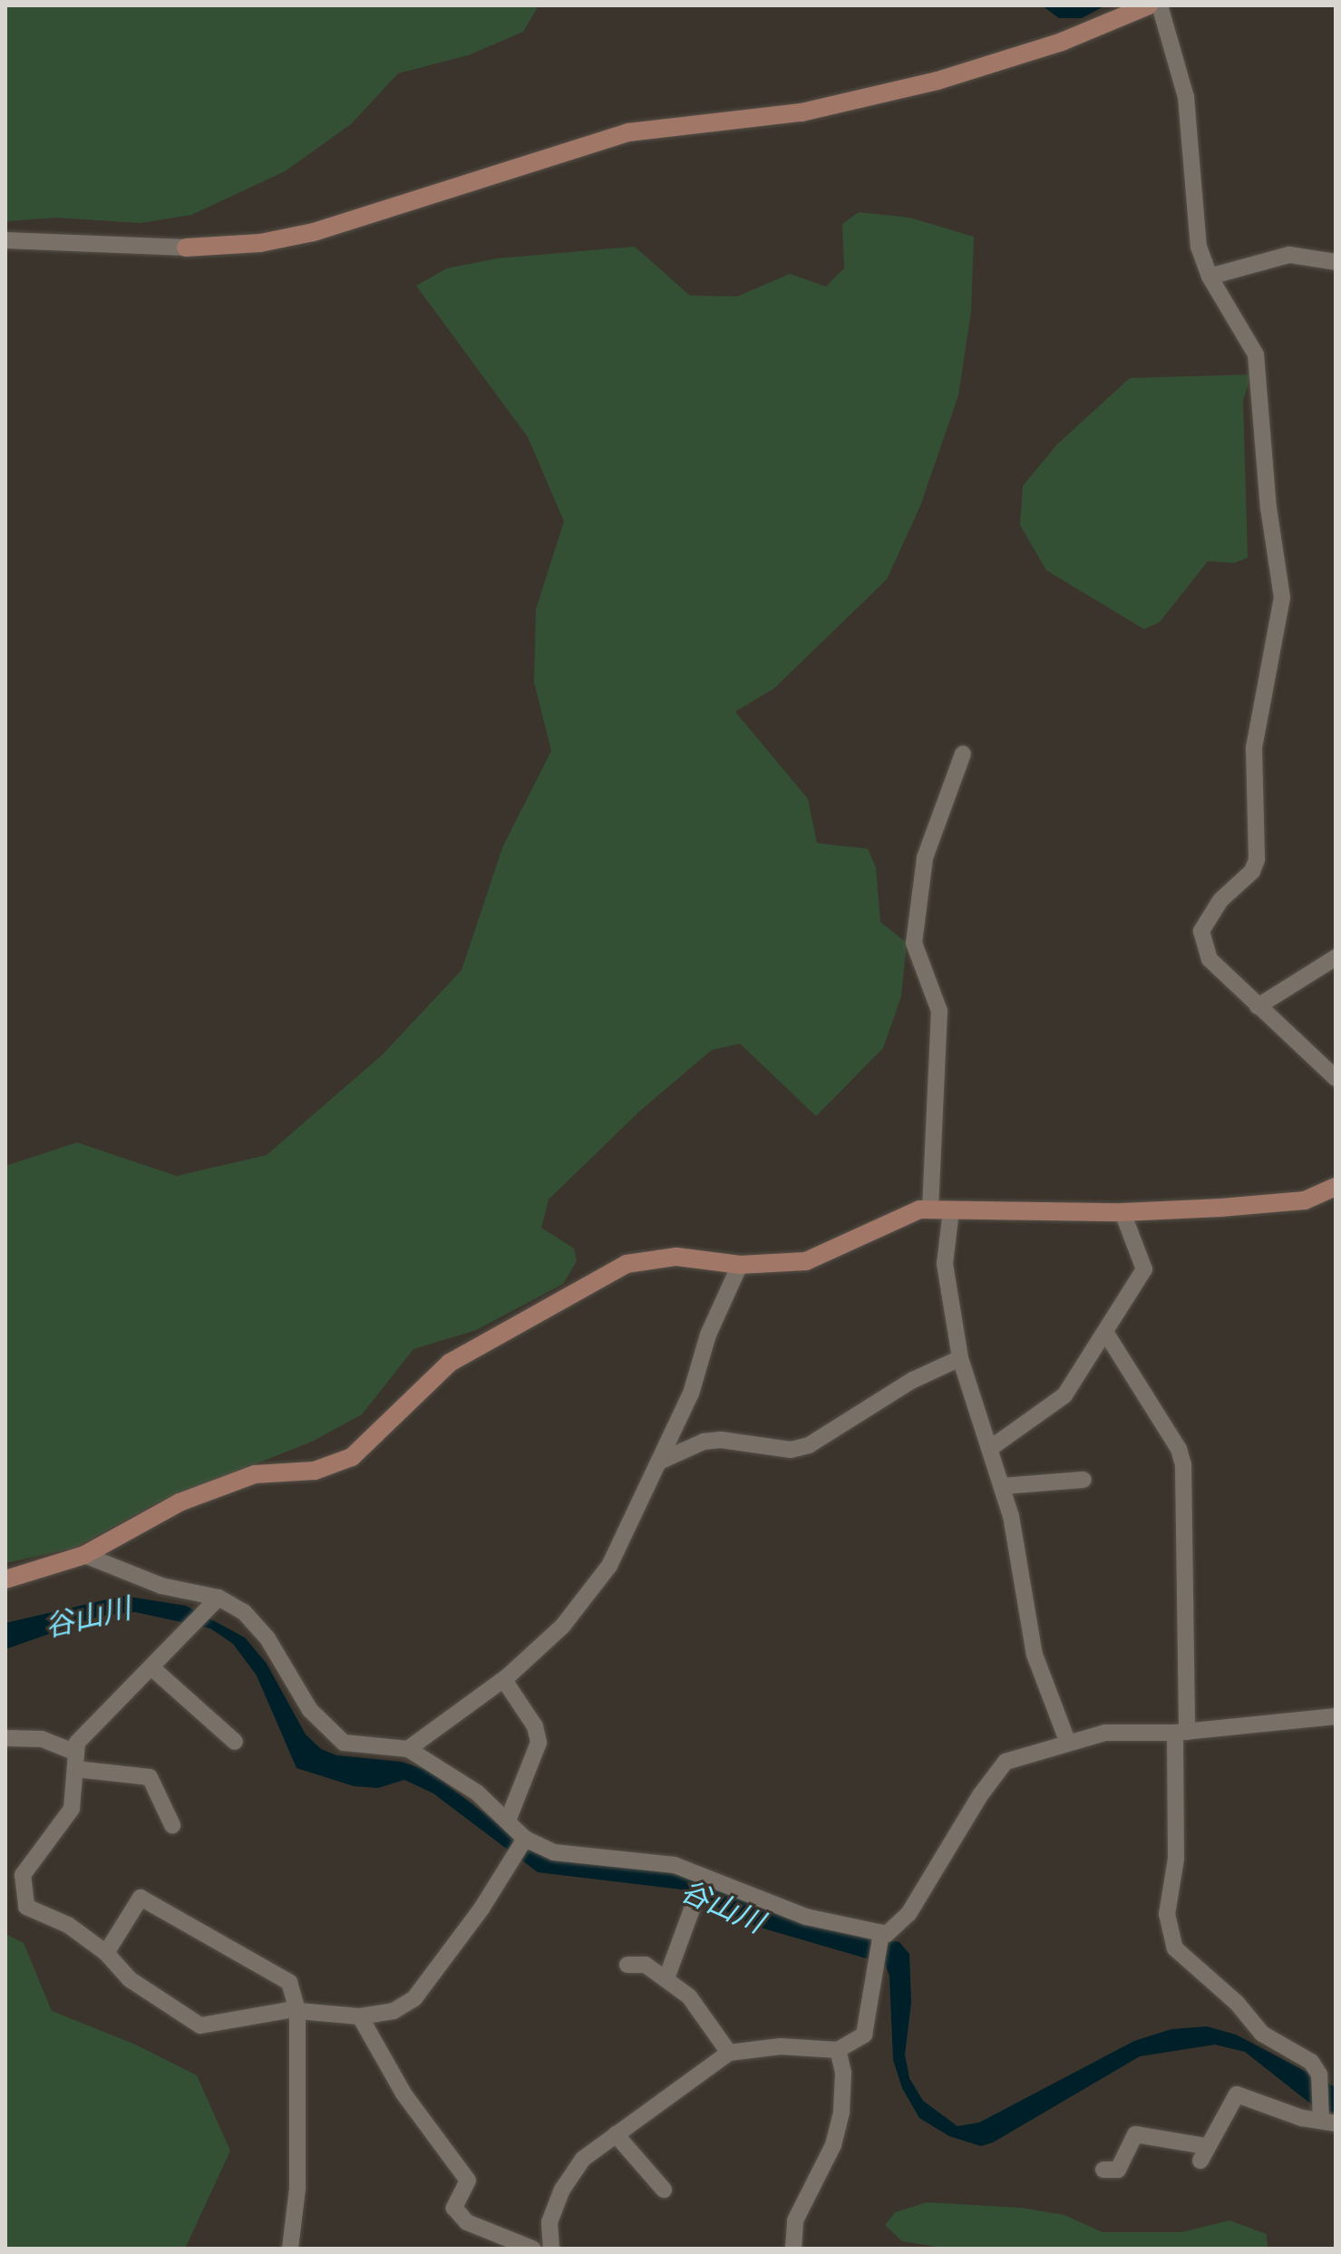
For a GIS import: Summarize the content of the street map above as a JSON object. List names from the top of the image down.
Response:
{
  "water": ["谷山川"]
}
